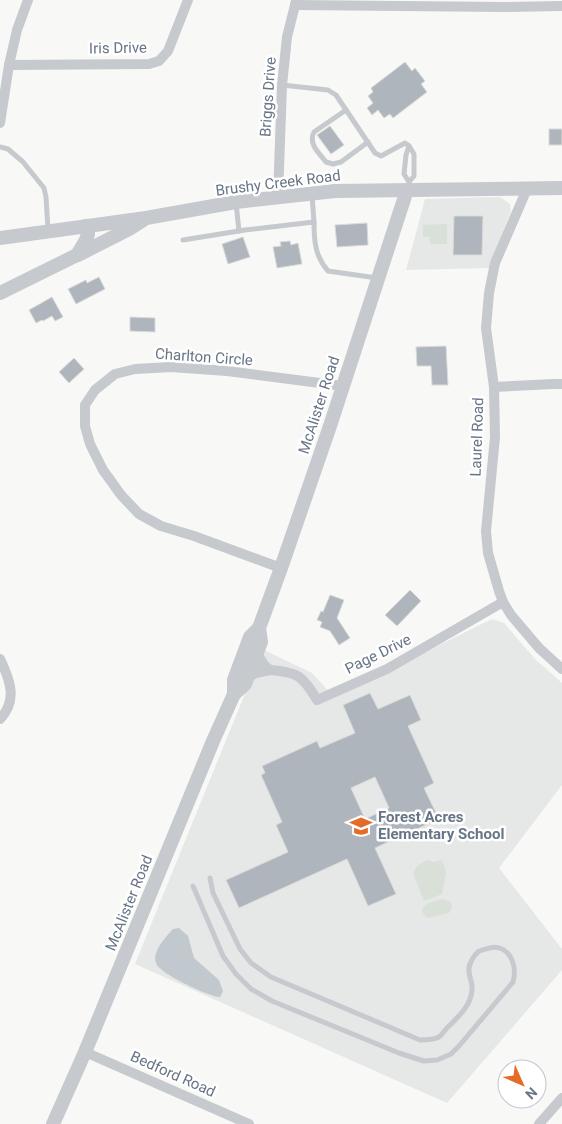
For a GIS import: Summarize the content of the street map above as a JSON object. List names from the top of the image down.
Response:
{
  "streets": {
    "street": [
      "Iris Drive",
      "Briggs Drive",
      "Brushy Creek Road",
      "Charlton Circle",
      "McAlister Road",
      "Laurel Road",
      "Page Drive",
      "Bedford Road"
    ]
  },
  "crossings": [
    ["Briggs Drive", "Brushy Creek Road"],
    ["Brushy Creek Road", "McAlister Road"],
    ["Brushy Creek Road", "Laurel Road"],
    ["Charlton Circle", "McAlister Road"],
    ["McAlister Road", "Page Drive"],
    ["McAlister Road", "Bedford Road"],
    ["Laurel Road", "Page Drive"]
  ],
  "places": {
    "school or university": ["Forest Acres Elementary School"]
  },
  "north": "bottom right"
}
